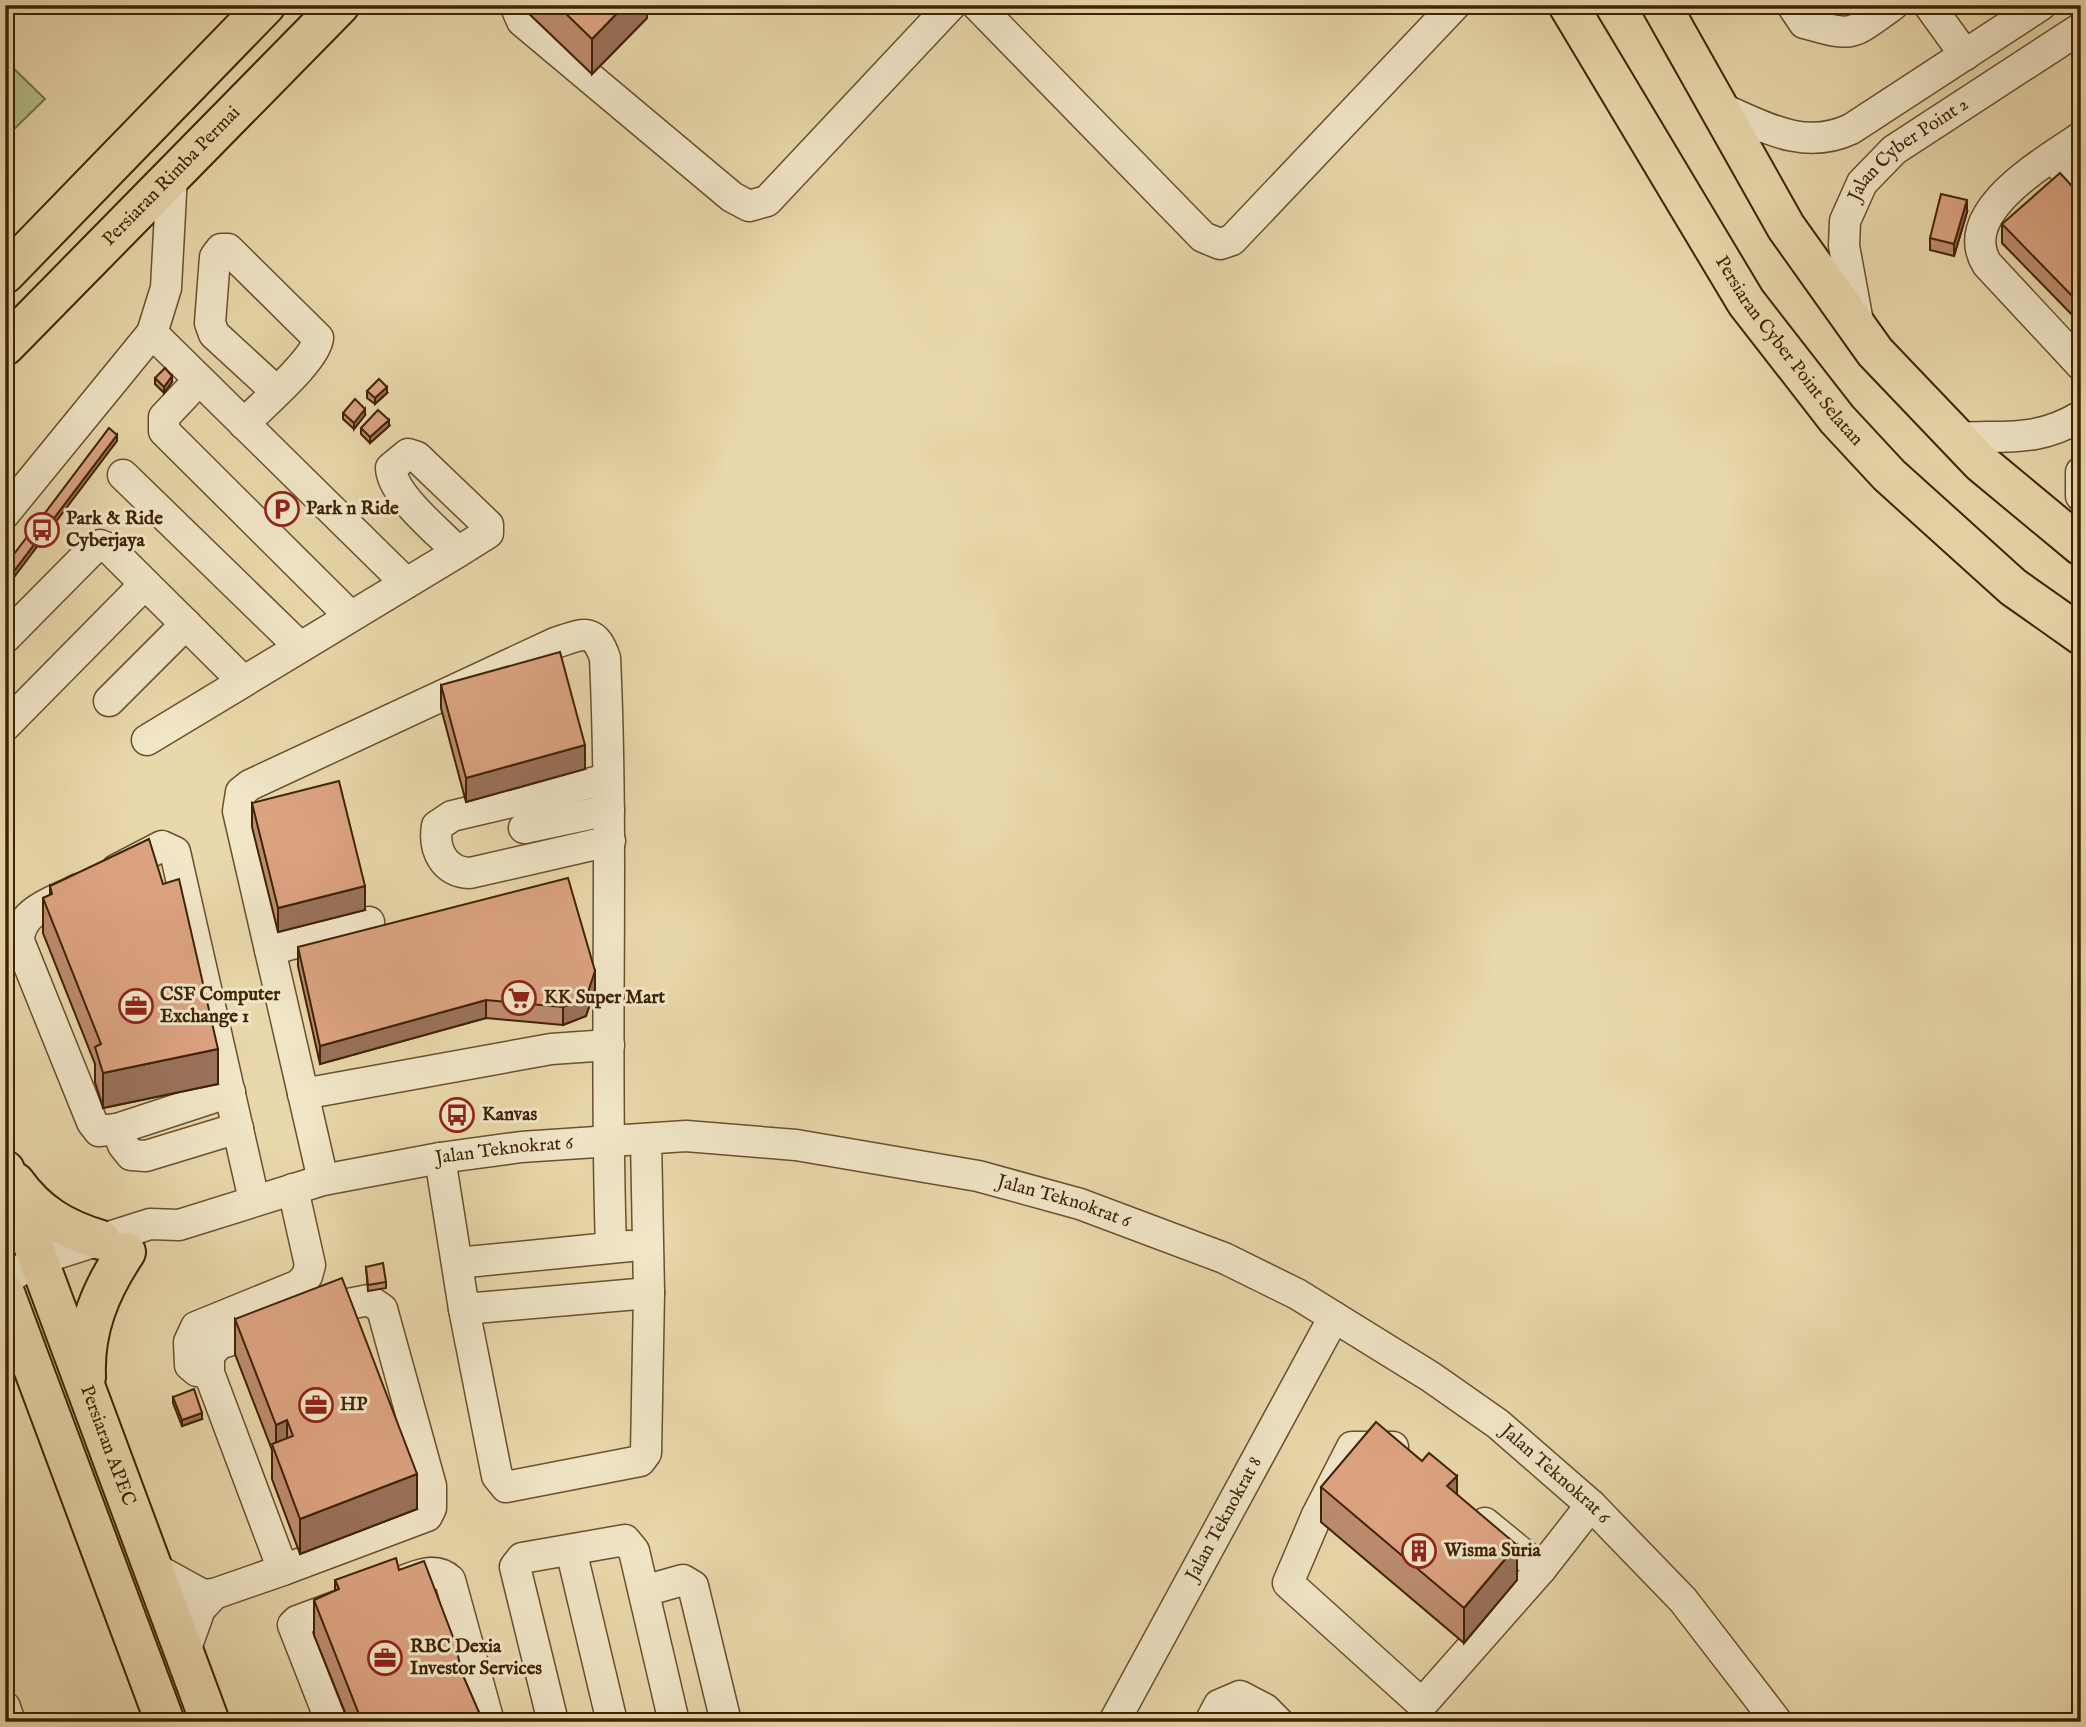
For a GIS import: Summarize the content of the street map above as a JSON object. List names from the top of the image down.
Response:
{
  "streets": {
    "main road": ["Persiaran Rimba Permai", "Persiaran Cyber Point Selatan", "Persiaran APEC"],
    "street": ["Jalan Cyber Point 2", "Jalan Teknokrat 6", "Jalan Teknokrat 8"]
  },
  "crossings": [
    ["Jalan Teknokrat 6", "Persiaran APEC"],
    ["Jalan Teknokrat 6", "Jalan Teknokrat 8"]
  ],
  "places": {
    "parking": ["Park n Ride"],
    "bus stop": ["Park & Ride Cyberjaya", "Kanvas"],
    "supermarket": ["KK Super Mart"],
    "office": ["CSF Computer Exchange 1", "HP", "RBC Dexia Investor Services"],
    "building": ["Wisma Suria"]
  }
}
